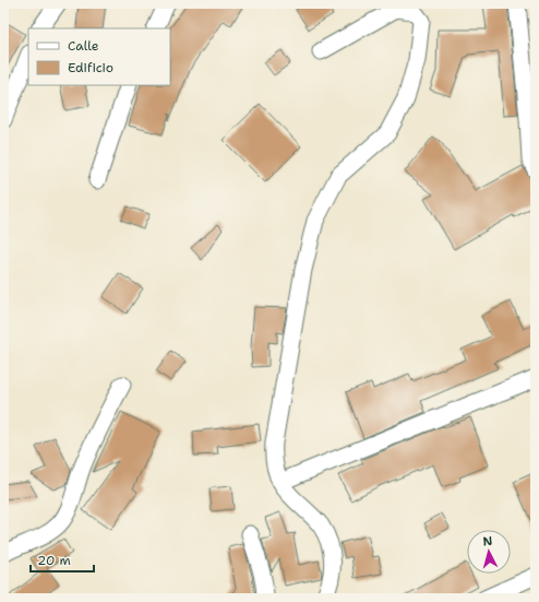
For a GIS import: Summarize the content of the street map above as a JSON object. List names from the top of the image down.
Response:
{
  "legend": ["Calle", "Edificio"],
  "scale_bar": "20 m",
  "north": "top"
}
